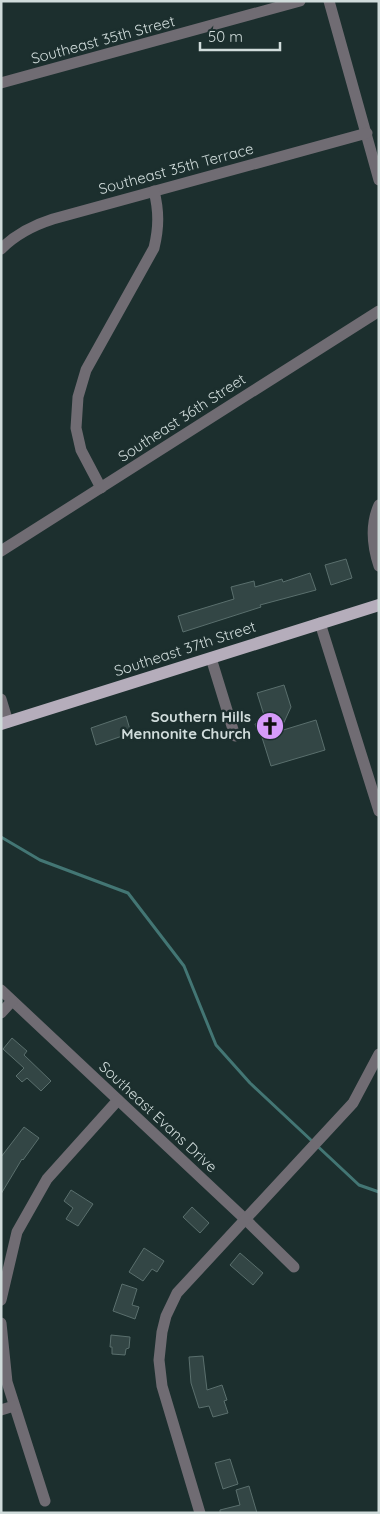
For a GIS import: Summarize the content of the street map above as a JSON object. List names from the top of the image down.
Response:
{
  "streets": {
    "main road": ["Southeast 37th Street"],
    "street": [
      "Southeast 35th Street",
      "Southeast 35th Terrace",
      "Southeast 36th Street",
      "Southeast Evans Drive"
    ]
  },
  "places": {
    "church": ["Southern Hills Mennonite Church"]
  },
  "scale_bar": "50 m"
}
